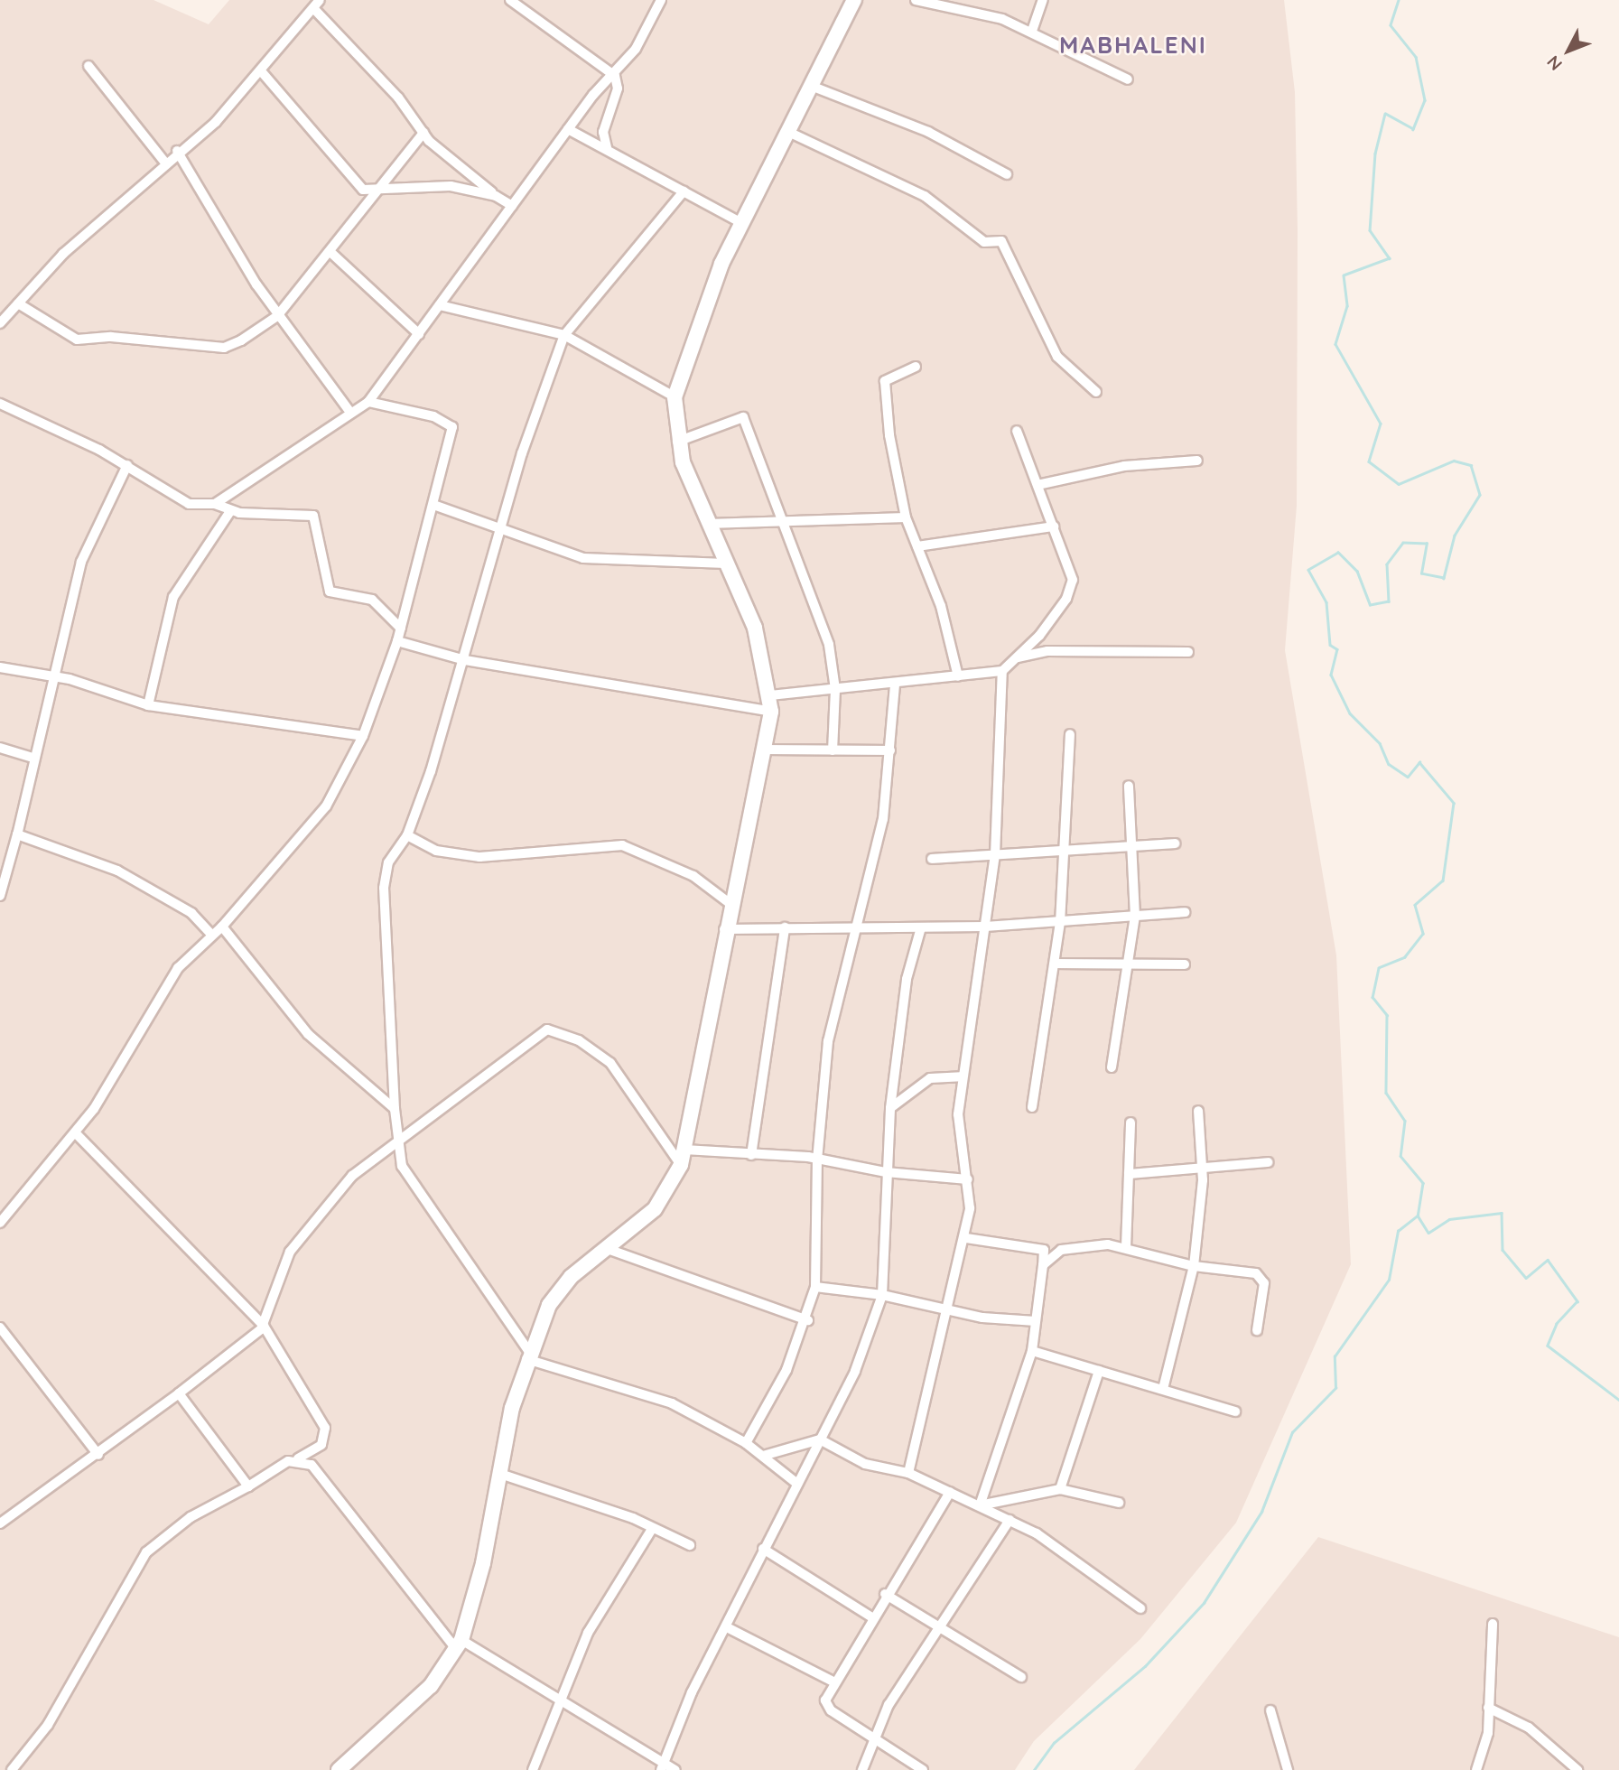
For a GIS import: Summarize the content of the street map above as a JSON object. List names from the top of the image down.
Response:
{
  "districts": ["MABHALENI"],
  "north": "bottom left"
}
